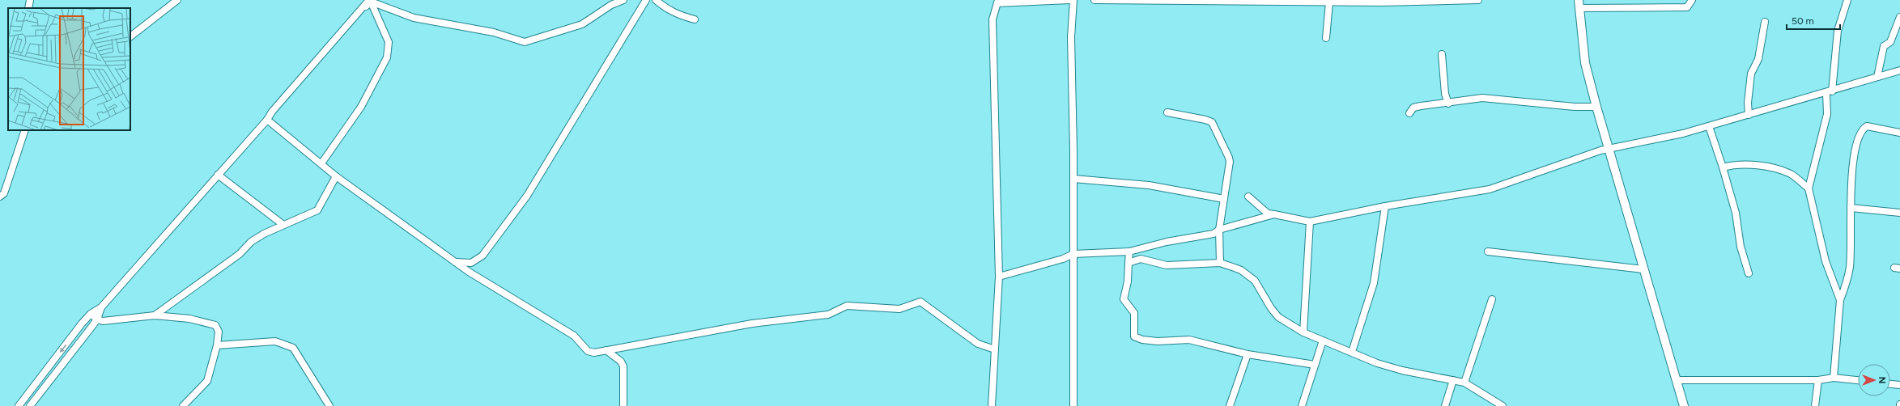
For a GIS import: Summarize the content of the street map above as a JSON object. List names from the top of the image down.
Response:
{
  "scale_bar": "50 m",
  "north": "right"
}
